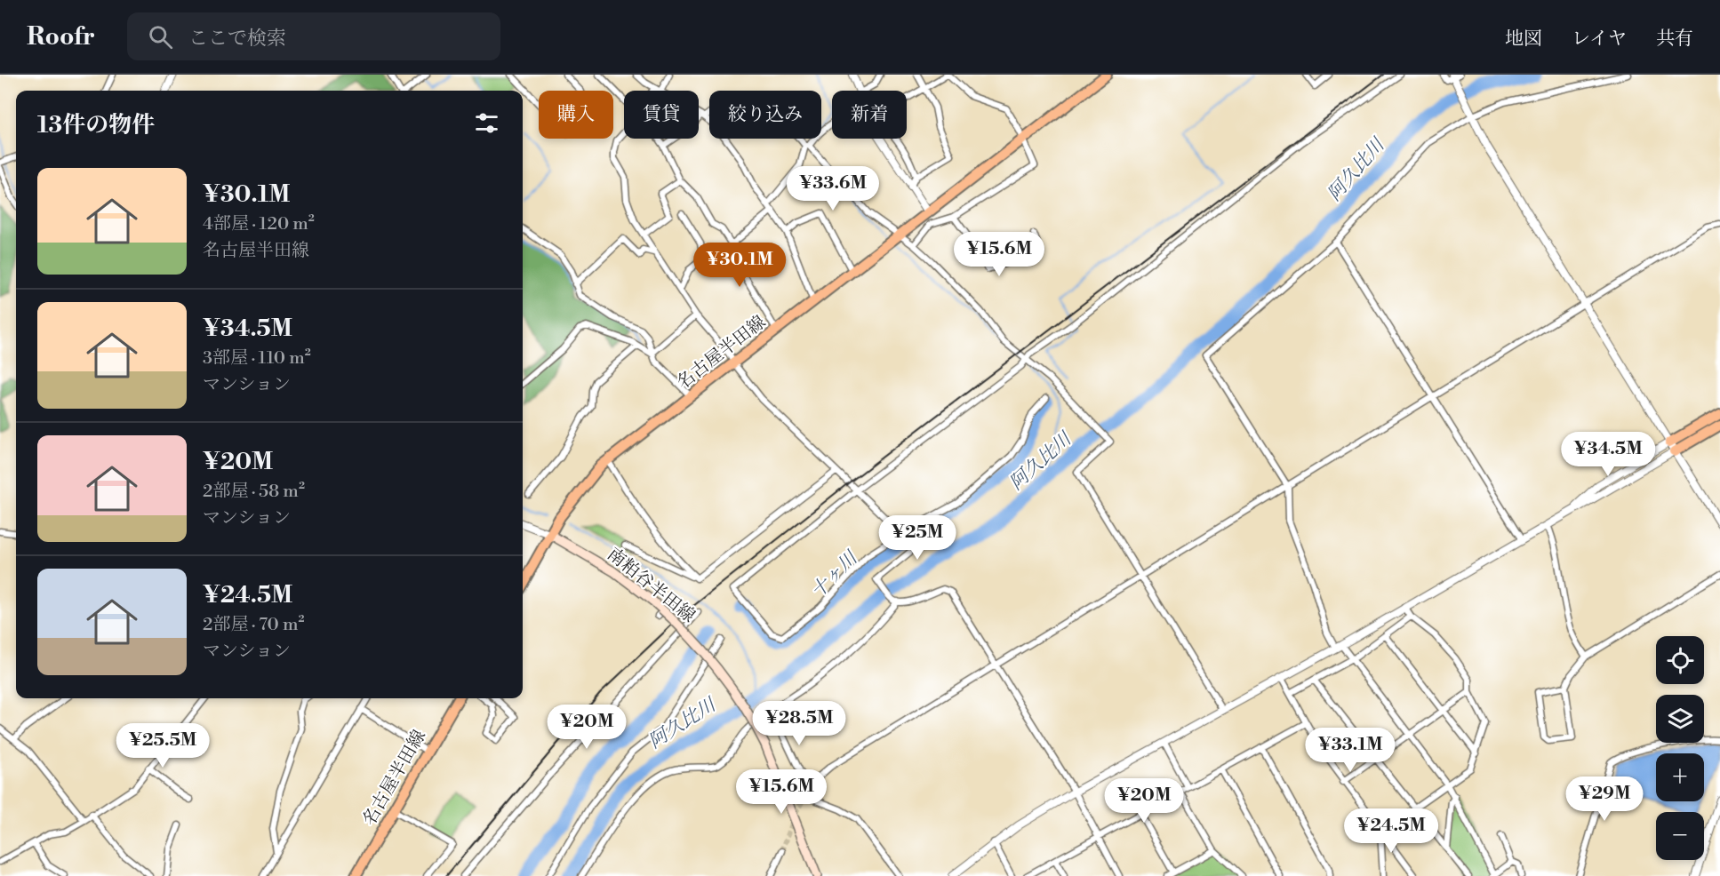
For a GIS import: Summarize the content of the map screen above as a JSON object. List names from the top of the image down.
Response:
{
  "streets": {
    "main road": ["名古屋半田線", "南粕谷半田線"]
  },
  "crossings": [
    ["名古屋半田線", "南粕谷半田線"]
  ],
  "water": ["阿久比川", "十ヶ川"],
  "page": {
    "header": "Roofr",
    "search": "ここで検索",
    "nav": ["地図", "レイヤ", "共有"],
    "chip": [
      "購入",
      "賃貸",
      "絞り込み",
      "新着"
    ],
    "heading": "13件の物件",
    "list": [
      {
        "name": "¥30.1M",
        "note": "4部屋 · 120 m² · 名古屋半田線"
      },
      {
        "name": "¥34.5M",
        "note": "3部屋 · 110 m² · マンション"
      },
      {
        "name": "¥20M",
        "note": "2部屋 · 58 m² · マンション"
      },
      {
        "name": "¥24.5M",
        "note": "2部屋 · 70 m² · マンション"
      }
    ],
    "price": [
      "¥33.6M",
      "¥15.6M",
      "¥30.1M",
      "¥34.5M",
      "¥25M",
      "¥28.5M",
      "¥20M",
      "¥25.5M",
      "¥33.1M",
      "¥15.6M",
      "¥29M",
      "¥20M",
      "¥24.5M"
    ],
    "map_buttons": ["+", "−"]
  }
}
